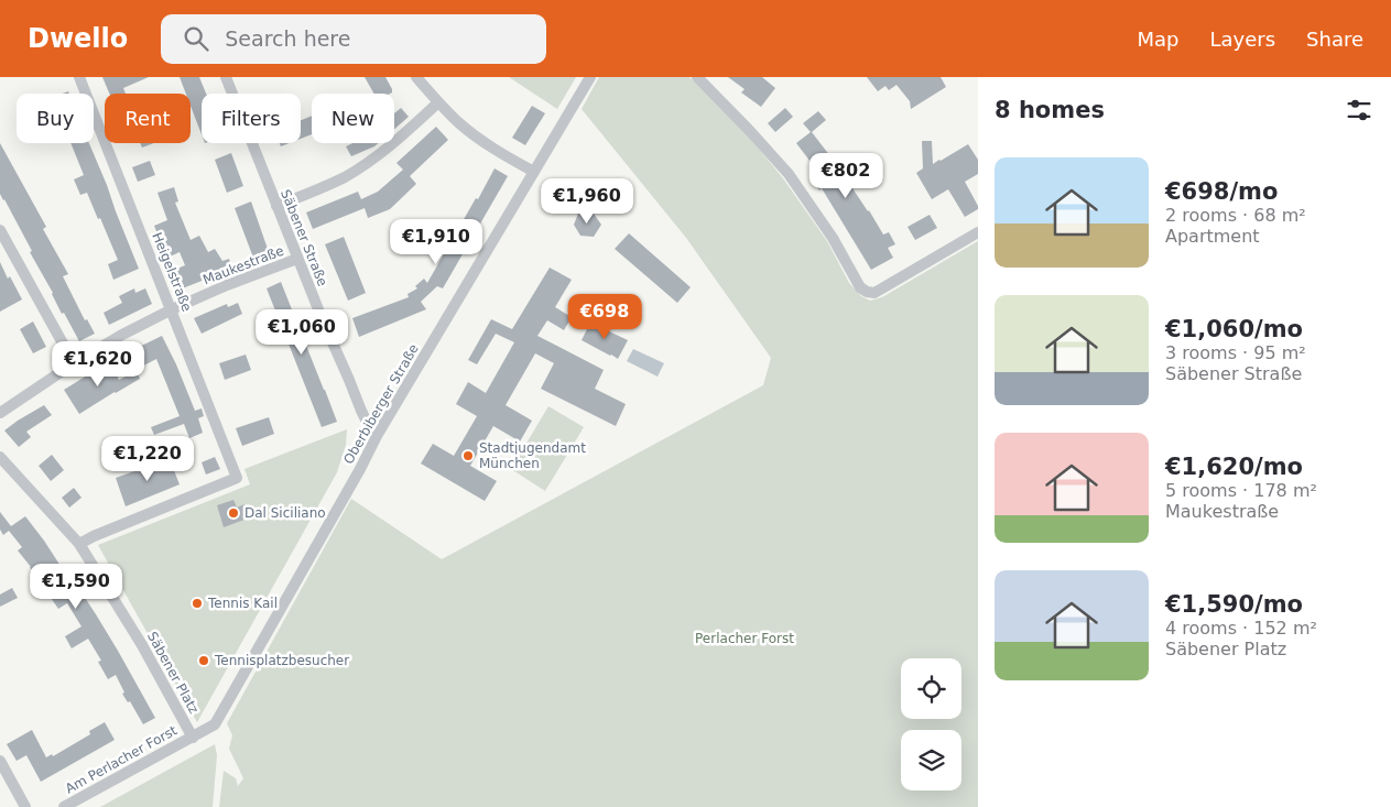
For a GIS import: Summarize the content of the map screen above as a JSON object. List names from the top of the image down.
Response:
{
  "streets": {
    "street": [
      "Säbener Straße",
      "Maukestraße",
      "Heigelstraße",
      "Oberbiberger Straße",
      "Säbener Platz",
      "Am Perlacher Forst"
    ]
  },
  "crossings": [
    ["Säbener Straße", "Maukestraße"],
    ["Säbener Straße", "Oberbiberger Straße"],
    ["Maukestraße", "Heigelstraße"],
    ["Heigelstraße", "Säbener Platz"],
    ["Oberbiberger Straße", "Säbener Platz"],
    ["Oberbiberger Straße", "Am Perlacher Forst"],
    ["Säbener Platz", "Am Perlacher Forst"]
  ],
  "parks": ["Perlacher Forst"],
  "places": [
    "Stadtjugendamt München",
    "Dal Siciliano",
    "Tennis Kail",
    "Tennisplatzbesucher"
  ],
  "page": {
    "header": "Dwello",
    "search": "Search here",
    "nav": ["Map", "Layers", "Share"],
    "heading": "8 homes",
    "chip": [
      "Buy",
      "Rent",
      "Filters",
      "New"
    ],
    "list": [
      {
        "name": "€698/mo",
        "note": "2 rooms · 68 m² · Apartment"
      },
      {
        "name": "€1,060/mo",
        "note": "3 rooms · 95 m² · Säbener Straße"
      },
      {
        "name": "€1,620/mo",
        "note": "5 rooms · 178 m² · Maukestraße"
      },
      {
        "name": "€1,590/mo",
        "note": "4 rooms · 152 m² · Säbener Platz"
      }
    ],
    "price": [
      "€802",
      "€1,960",
      "€1,910",
      "€698",
      "€1,060",
      "€1,620",
      "€1,220",
      "€1,590"
    ]
  }
}
